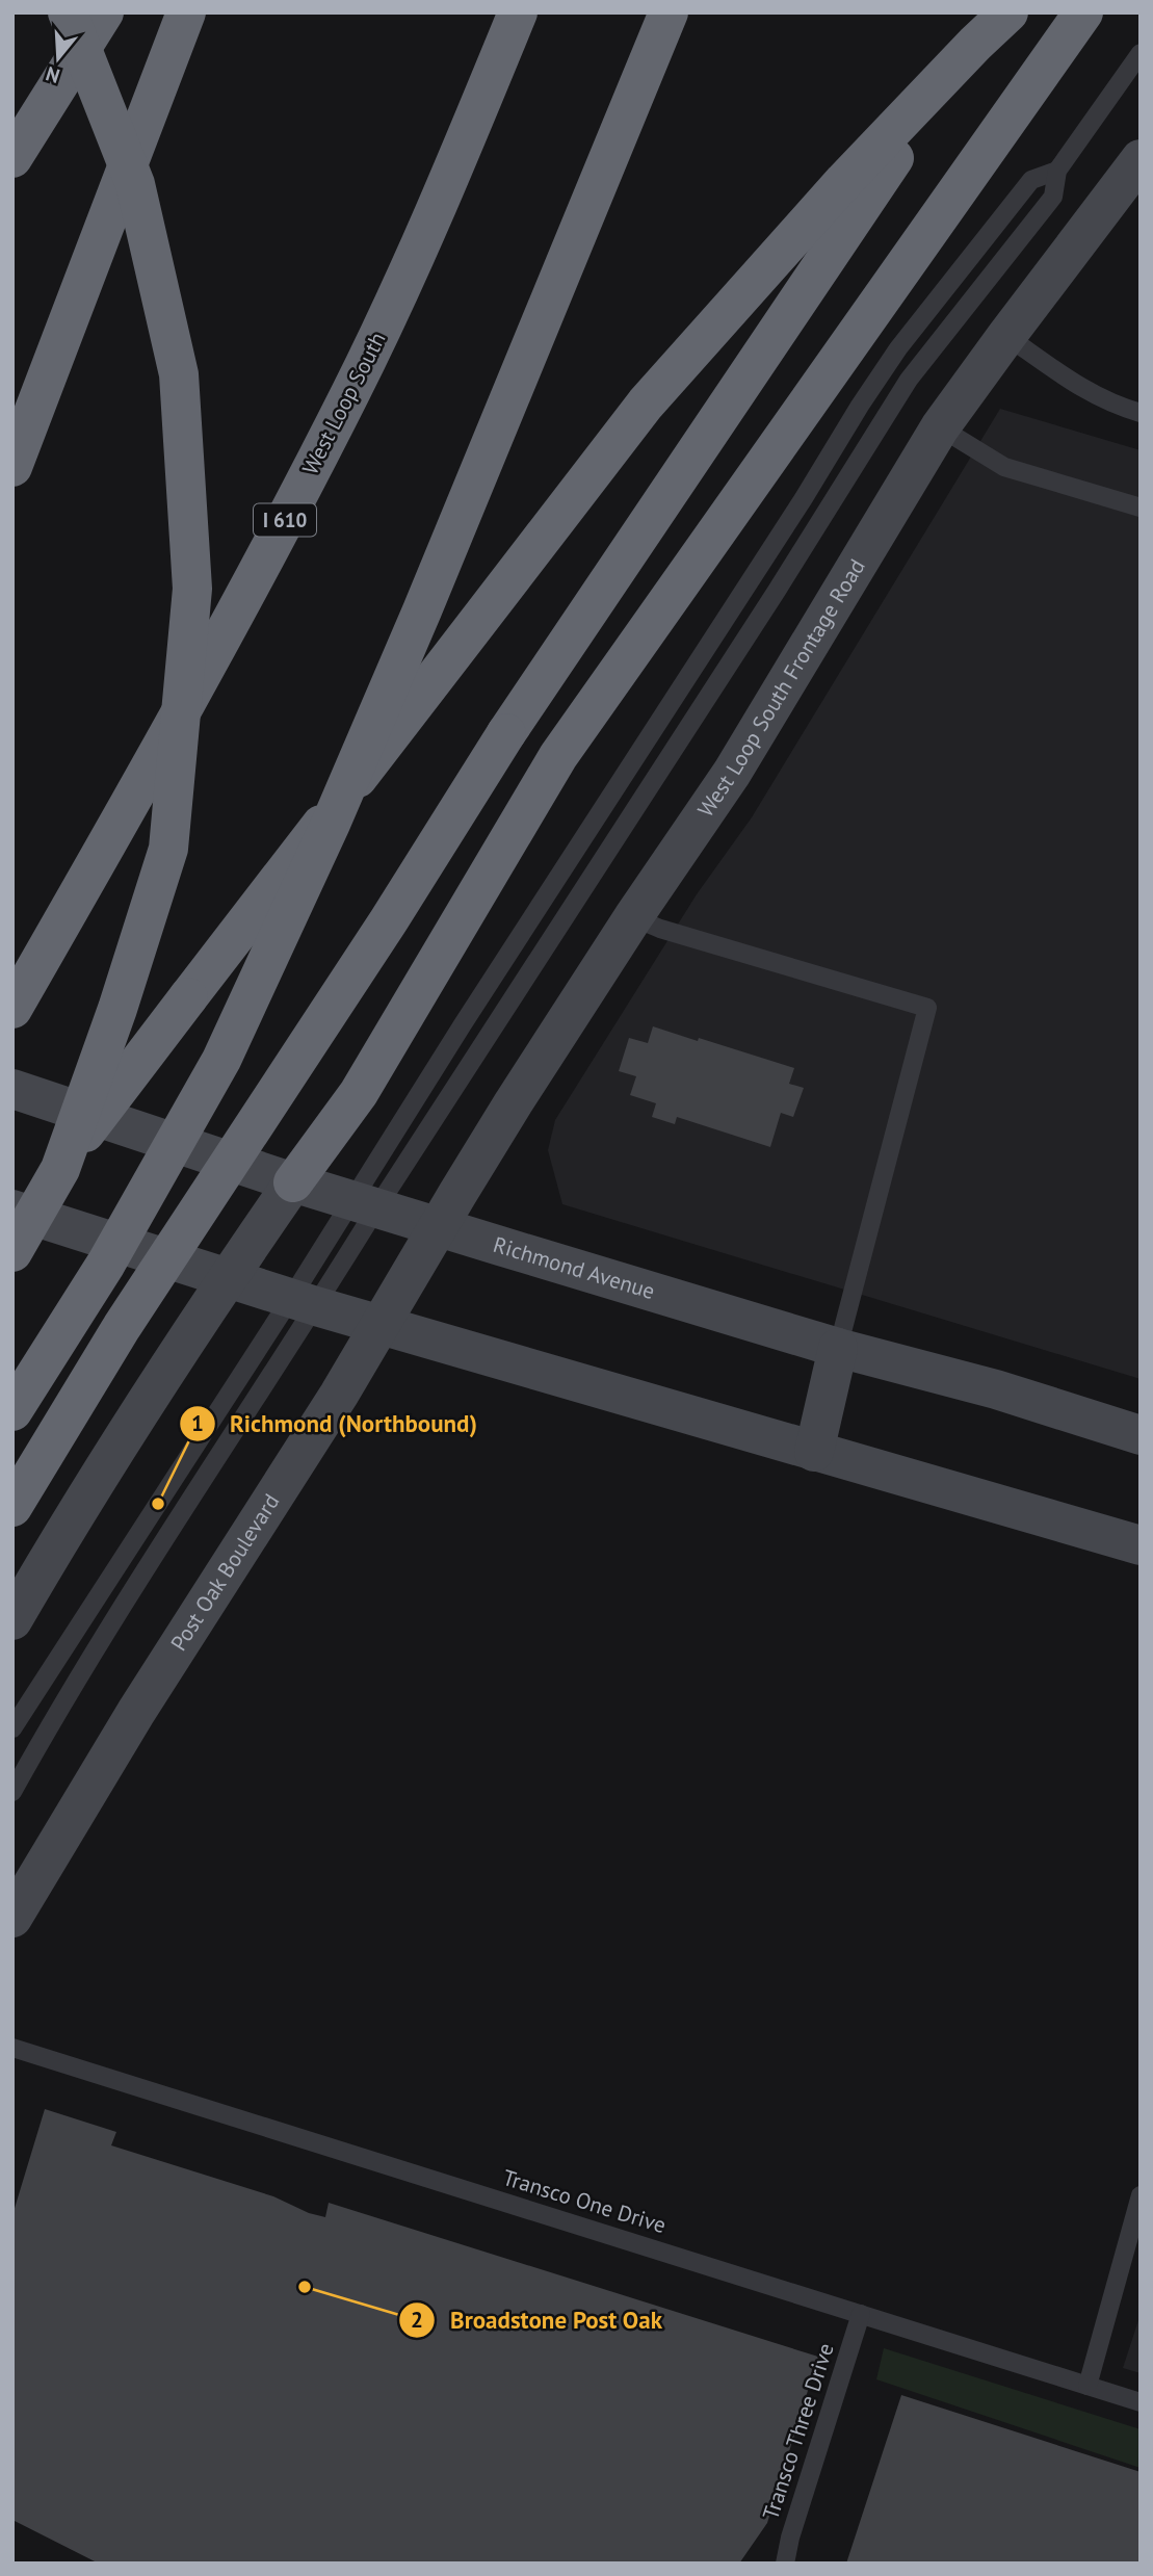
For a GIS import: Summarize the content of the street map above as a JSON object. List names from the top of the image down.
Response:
{
  "streets": {
    "highway": ["West Loop South", "I 610"],
    "main road": ["West Loop South Frontage Road", "Richmond Avenue", "Post Oak Boulevard"],
    "lane": ["Transco One Drive", "Transco Three Drive"]
  },
  "crossings": [
    ["West Loop South Frontage Road", "Richmond Avenue"],
    ["West Loop South Frontage Road", "Post Oak Boulevard"],
    ["Richmond Avenue", "Post Oak Boulevard"],
    ["Transco One Drive", "Transco Three Drive"]
  ],
  "places": ["Richmond (Northbound)", "Broadstone Post Oak"],
  "north": "bottom"
}
